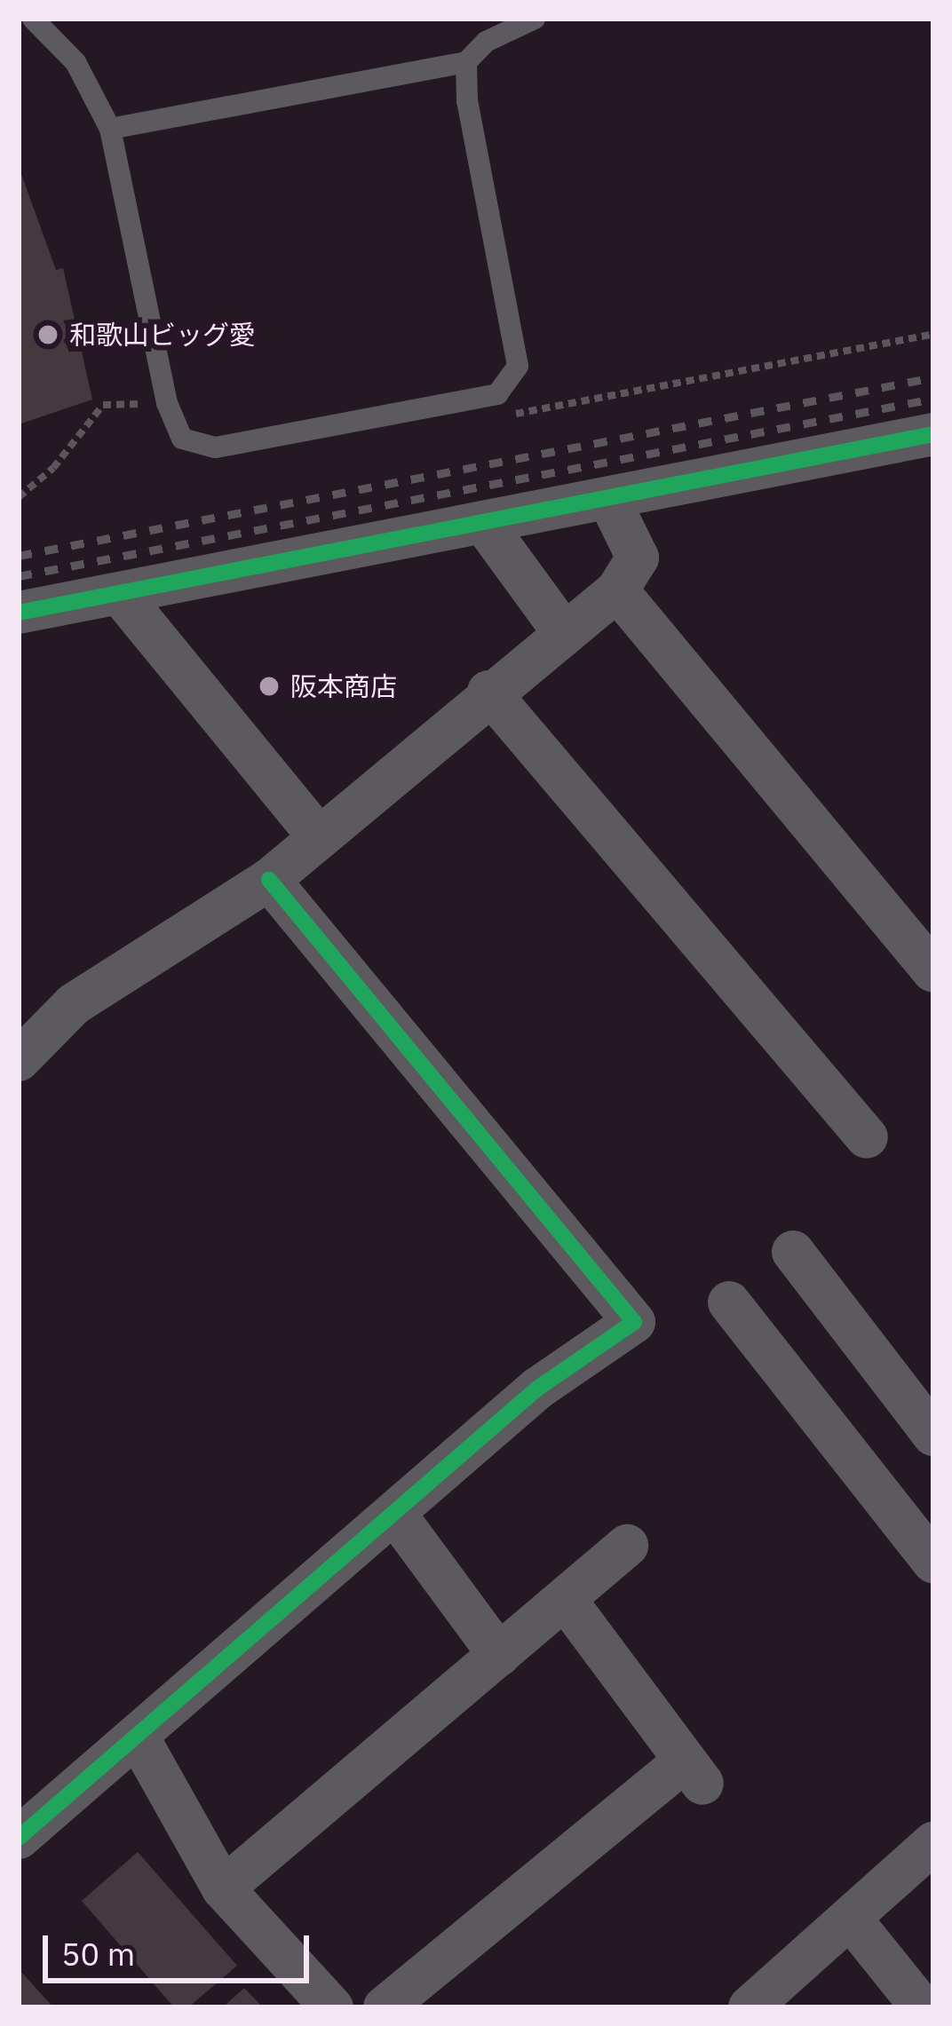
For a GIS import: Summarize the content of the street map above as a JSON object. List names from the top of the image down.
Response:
{
  "places": ["和歌山ビッグ愛", "阪本商店"],
  "scale_bar": "50 m"
}
